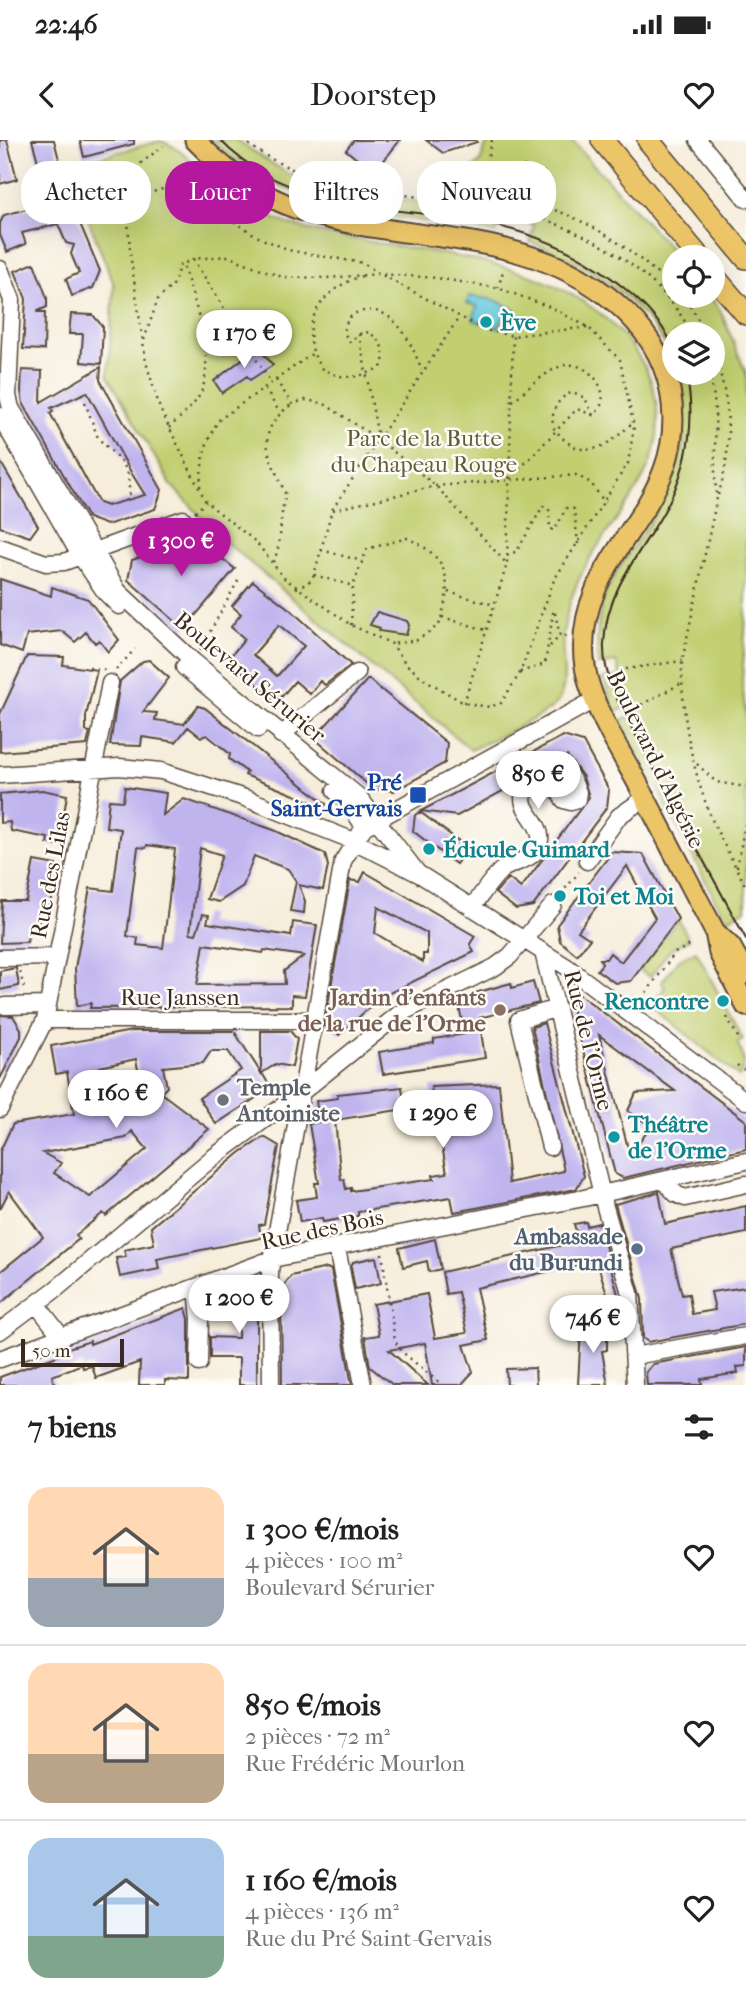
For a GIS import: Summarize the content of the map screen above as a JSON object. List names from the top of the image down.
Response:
{
  "streets": {
    "main road": ["Boulevard d'Algérie"],
    "street": [
      "Boulevard Sérurier",
      "Rue des Lilas",
      "Rue Janssen",
      "Rue de l'Orme",
      "Rue des Bois"
    ]
  },
  "crossings": [
    ["Boulevard Sérurier", "Rue des Lilas"],
    ["Boulevard Sérurier", "Rue de l'Orme"],
    ["Rue des Lilas", "Rue Janssen"],
    ["Rue de l'Orme", "Rue des Bois"]
  ],
  "parks": ["Parc de la Butte du Chapeau Rouge"],
  "places": {
    "other": [
      "Ève",
      "Édicule Guimard",
      "Toi et Moi",
      "Rencontre",
      "Jardin d'enfants de la rue de l'Orme",
      "Temple Antoiniste",
      "Théâtre de l'Orme",
      "Ambassade du Burundi"
    ],
    "transit": ["Pré Saint-Gervais"]
  },
  "scale_bar": "50 m",
  "page": {
    "status": "22:46",
    "header": "Doorstep",
    "chip": [
      "Acheter",
      "Louer",
      "Filtres",
      "Nouveau"
    ],
    "price": [
      "1 170 €",
      "1 300 €",
      "850 €",
      "1 160 €",
      "1 290 €",
      "1 200 €",
      "746 €"
    ],
    "scale": "50 m",
    "heading": "7 biens",
    "list": [
      {
        "name": "1 300 €/mois",
        "note": "4 pièces · 100 m² · Boulevard Sérurier"
      },
      {
        "name": "850 €/mois",
        "note": "2 pièces · 72 m² · Rue Frédéric Mourlon"
      },
      {
        "name": "1 160 €/mois",
        "note": "4 pièces · 136 m² · Rue du Pré Saint-Gervais"
      }
    ]
  }
}
